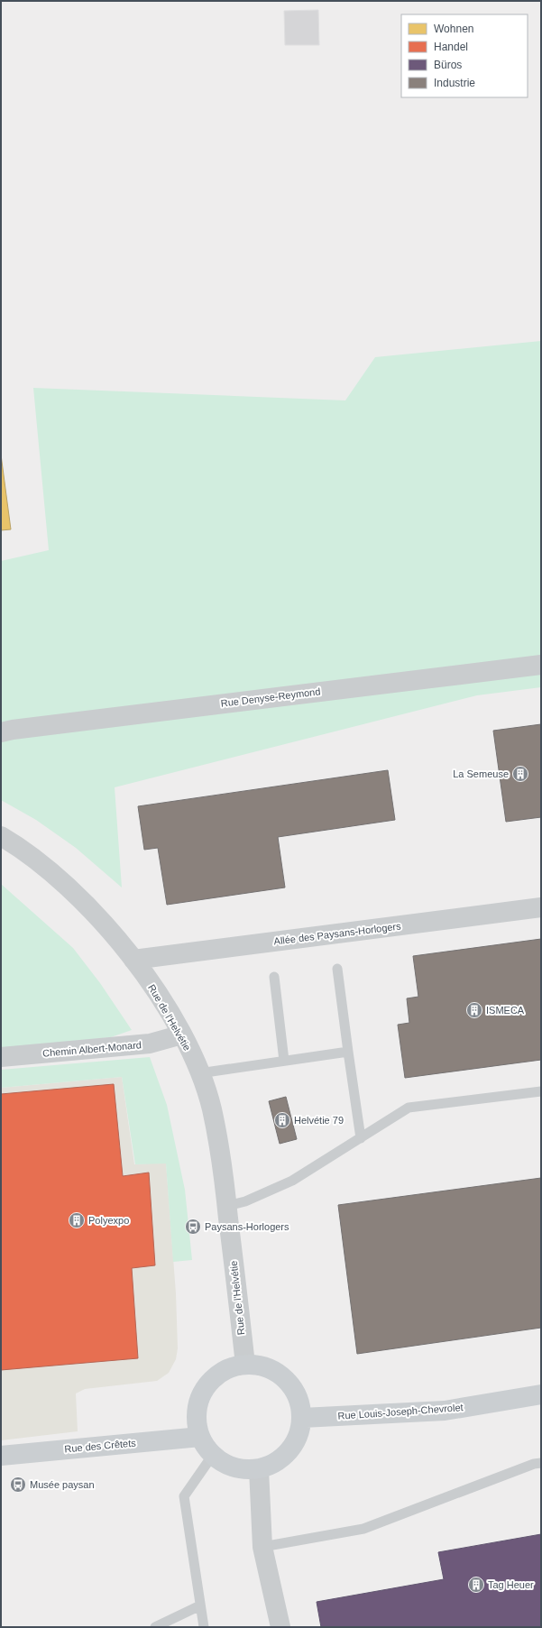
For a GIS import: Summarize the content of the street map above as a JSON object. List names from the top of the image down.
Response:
{
  "streets": {
    "main road": ["Rue Louis-Joseph-Chevrolet", "Rue des Crêtets"],
    "street": [
      "Rue Denyse-Reymond",
      "Allée des Paysans-Horlogers",
      "Rue de l'Helvétie",
      "Chemin Albert-Monard"
    ]
  },
  "crossings": [
    ["Allée des Paysans-Horlogers", "Rue de l'Helvétie"],
    ["Rue de l'Helvétie", "Chemin Albert-Monard"],
    ["Rue de l'Helvétie", "Rue Louis-Joseph-Chevrolet"],
    ["Rue de l'Helvétie", "Rue des Crêtets"],
    ["Rue Louis-Joseph-Chevrolet", "Rue des Crêtets"]
  ],
  "places": {
    "building": [
      "La Semeuse",
      "ISMECA",
      "Helvétie 79",
      "Polyexpo",
      "Tag Heuer"
    ],
    "bus stop": ["Paysans-Horlogers", "Musée paysan"]
  },
  "legend": [
    "Wohnen",
    "Handel",
    "Büros",
    "Industrie"
  ]
}
